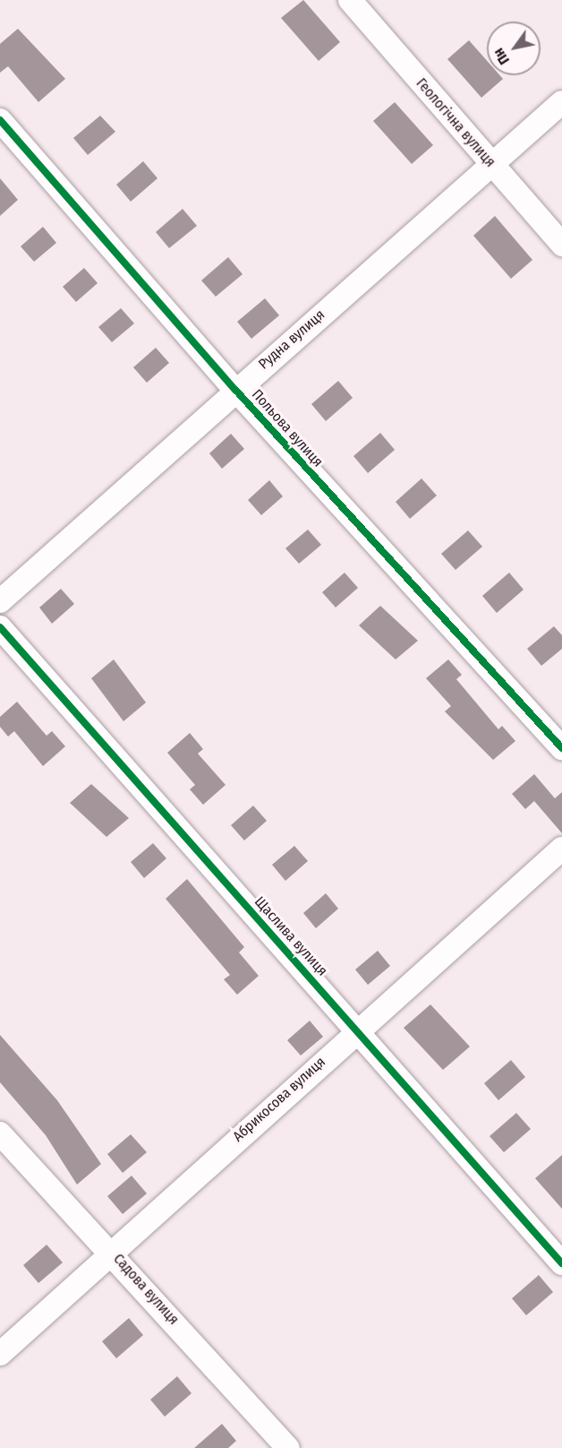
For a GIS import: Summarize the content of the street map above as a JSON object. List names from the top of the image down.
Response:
{
  "streets": {
    "street": [
      "Геологічна вулиця",
      "Рудна вулиця",
      "Польова вулиця",
      "Щаслива вулиця",
      "Абрикосова вулиця",
      "Садова вулиця"
    ]
  },
  "crossings": [
    ["Геологічна вулиця", "Рудна вулиця"],
    ["Рудна вулиця", "Польова вулиця"],
    ["Щаслива вулиця", "Абрикосова вулиця"],
    ["Абрикосова вулиця", "Садова вулиця"]
  ],
  "north": "bottom left"
}
